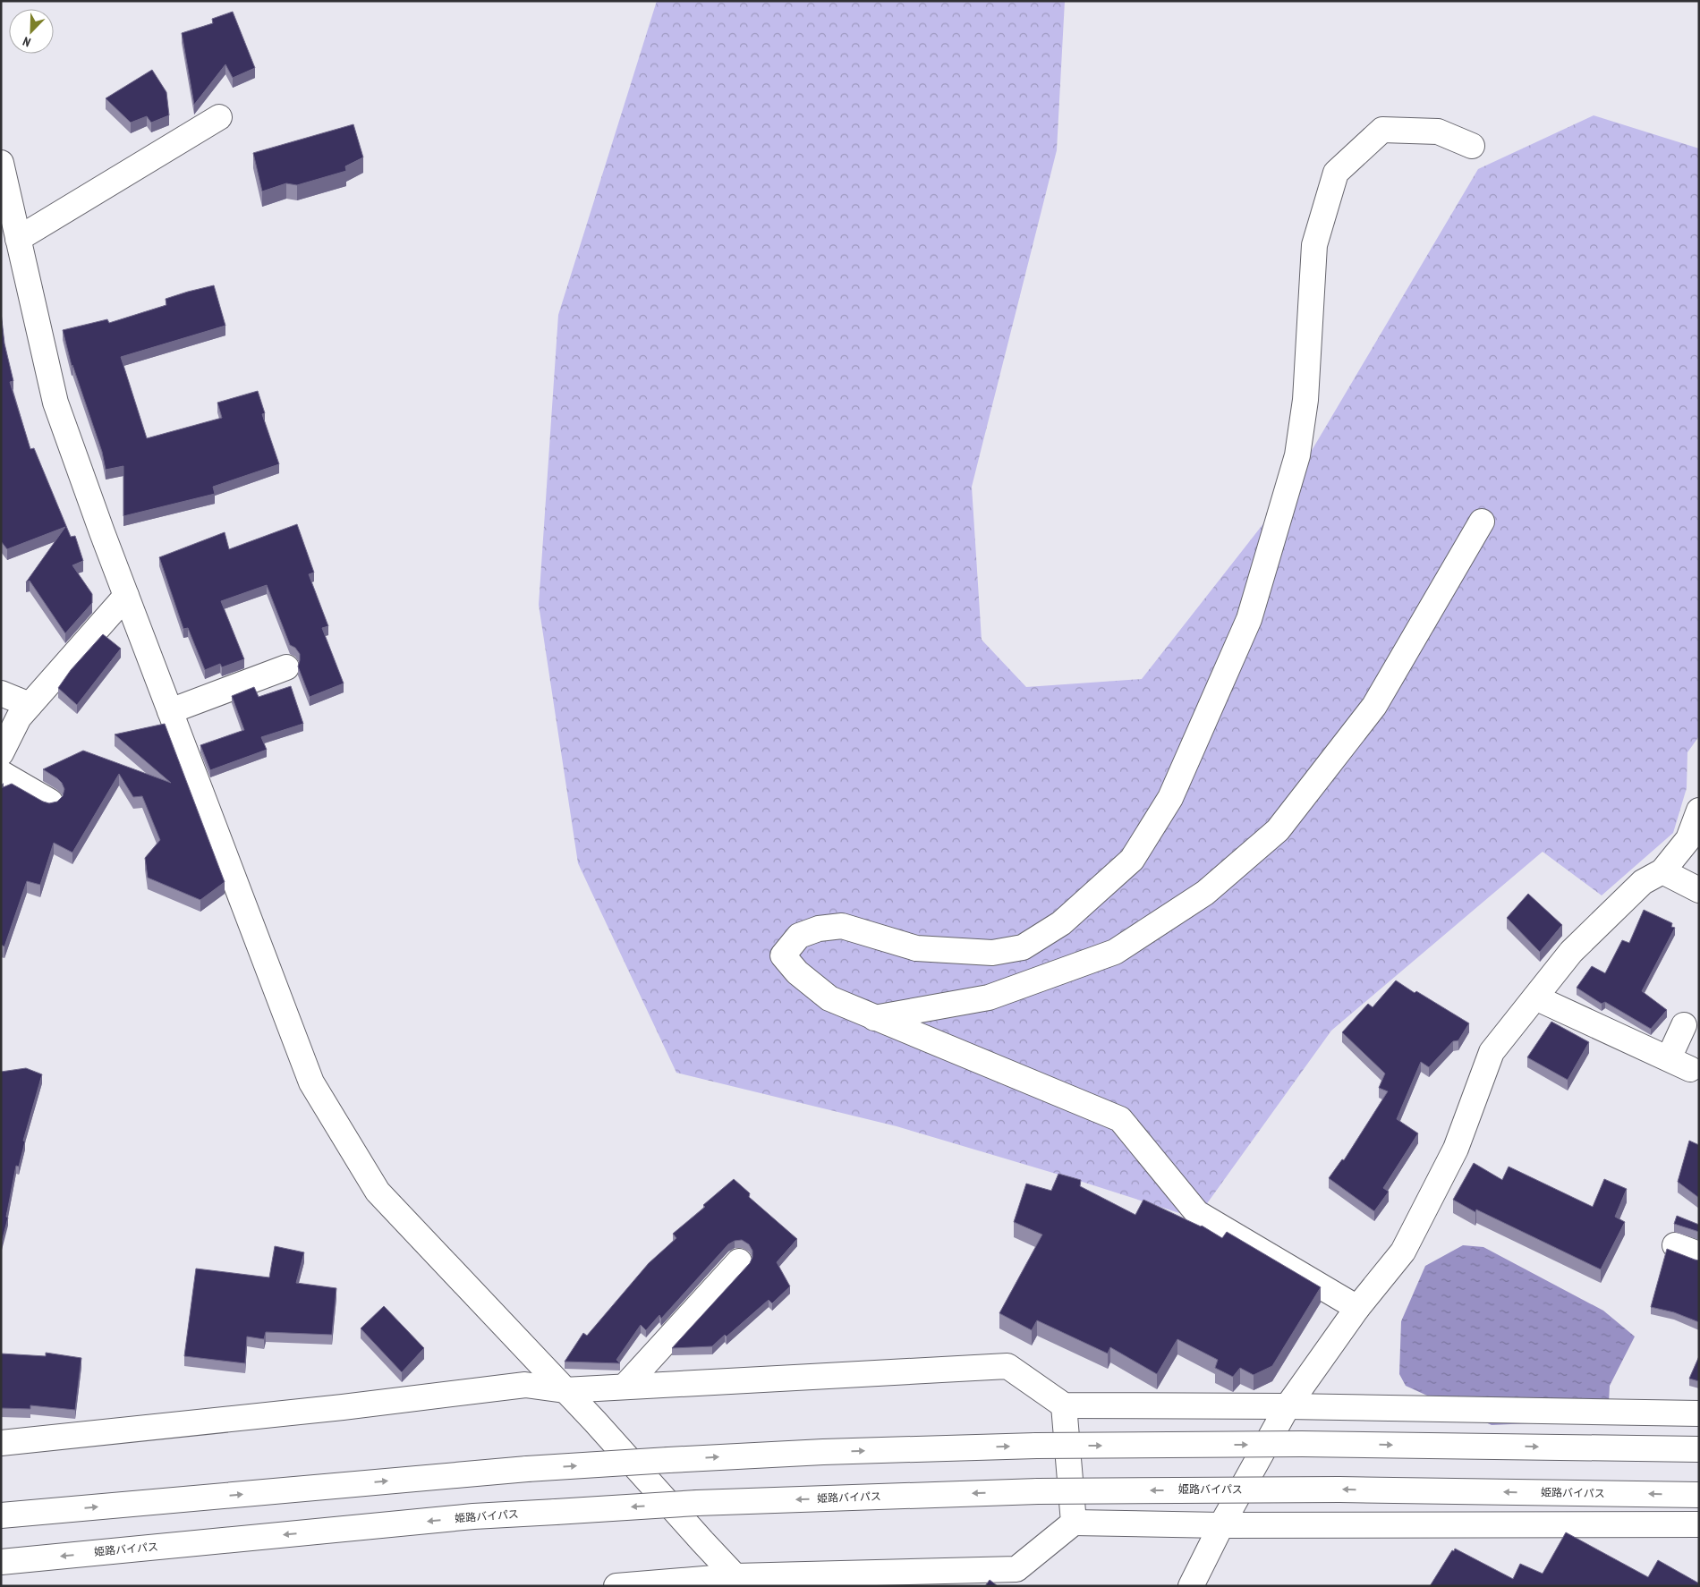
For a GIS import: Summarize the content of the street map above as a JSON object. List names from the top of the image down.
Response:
{
  "streets": {
    "main road": ["姫路バイパス"]
  },
  "north": "bottom left"
}
